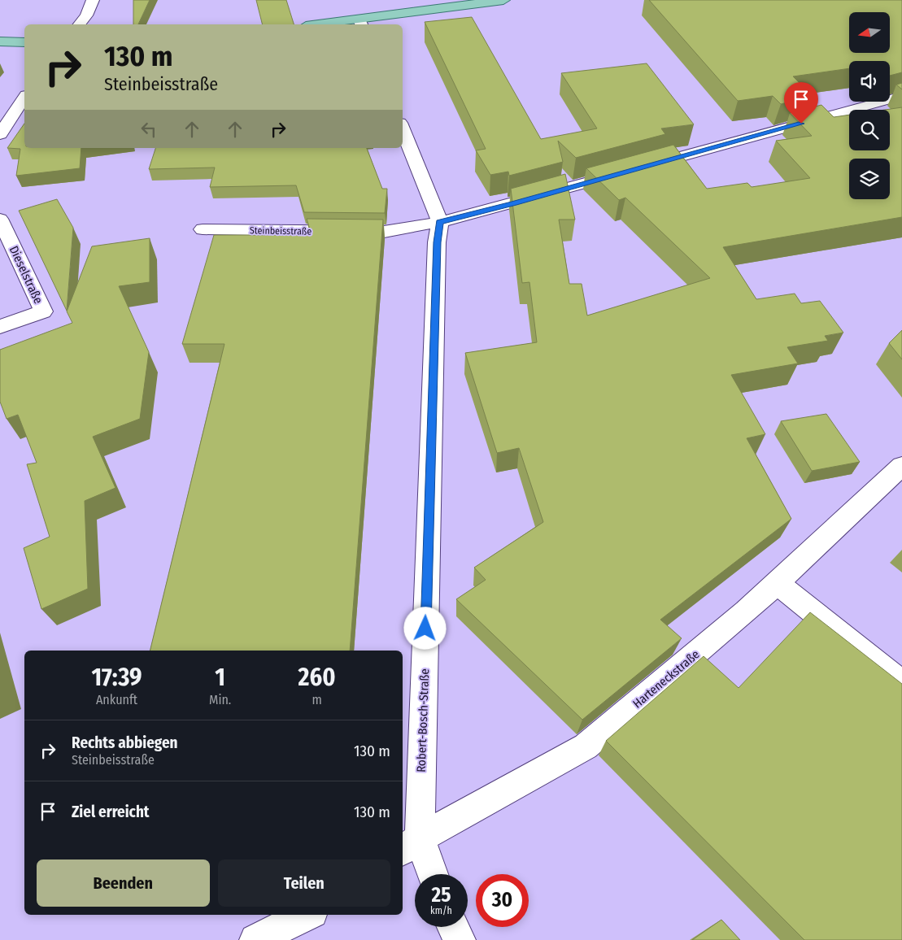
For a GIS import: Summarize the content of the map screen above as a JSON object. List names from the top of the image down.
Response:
{
  "streets": {
    "street": [
      "Steinbeisstraße",
      "Dieselstraße",
      "Harteneckstraße",
      "Robert-Bosch-Straße"
    ]
  },
  "crossings": [
    ["Steinbeisstraße", "Robert-Bosch-Straße"],
    ["Harteneckstraße", "Robert-Bosch-Straße"]
  ],
  "north": "left",
  "page": {
    "turn": ["130 m", "Steinbeisstraße"],
    "eta": [
      "17:39",
      "Ankunft",
      "1",
      "Min.",
      "260",
      "m"
    ],
    "list": [
      {
        "name": "Rechts abbiegen",
        "note": "Steinbeisstraße",
        "value": "130 m"
      },
      {
        "name": "Ziel erreicht",
        "value": "130 m"
      }
    ],
    "buttons": ["Beenden", "Teilen"],
    "speed": "25 km/h",
    "limit": "30"
  }
}
